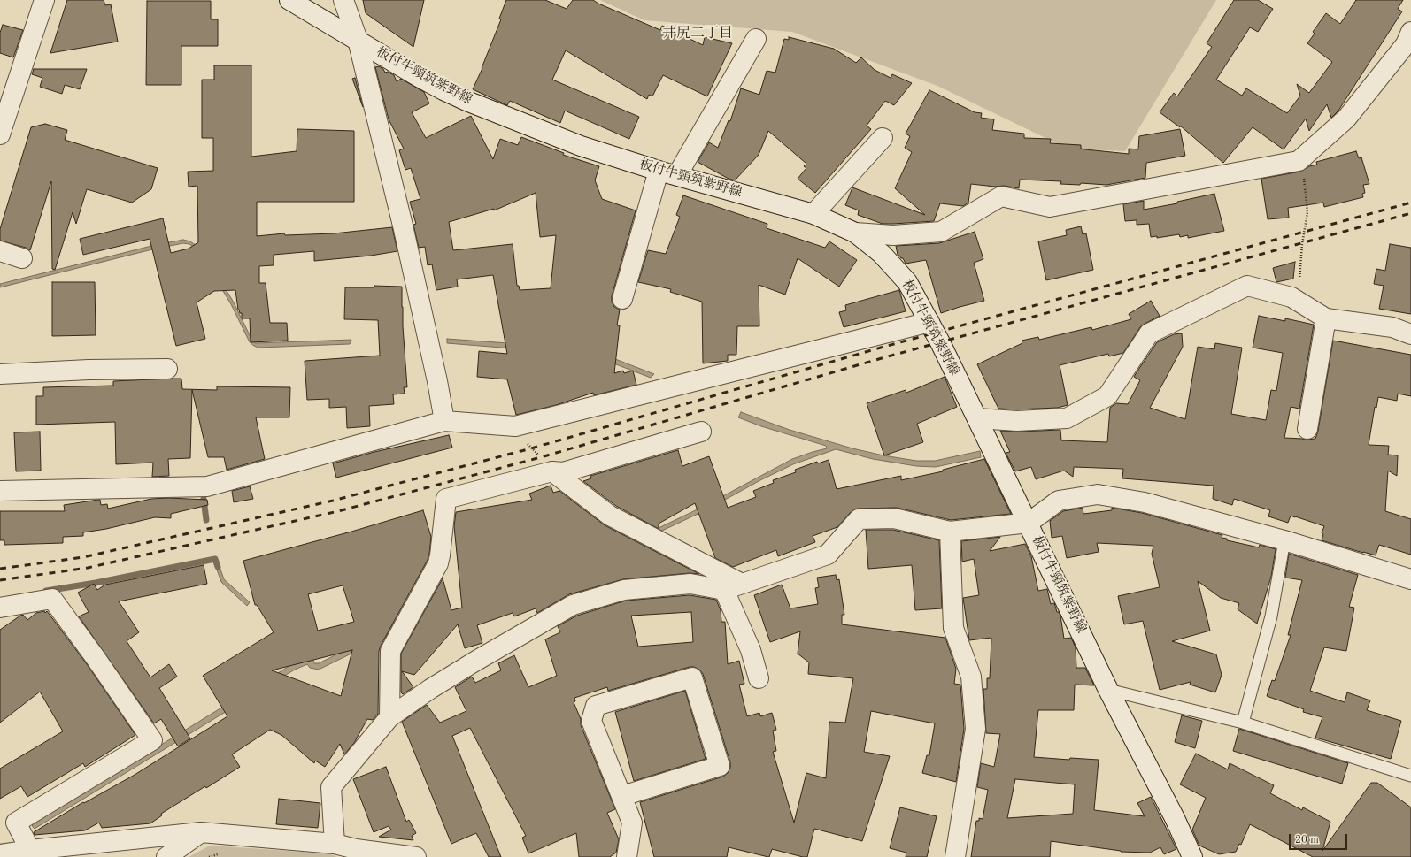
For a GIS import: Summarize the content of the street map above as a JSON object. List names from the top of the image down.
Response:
{
  "streets": {
    "street": ["板付牛頸筑紫野線"]
  },
  "districts": ["井尻二丁目"],
  "scale_bar": "20 m"
}
